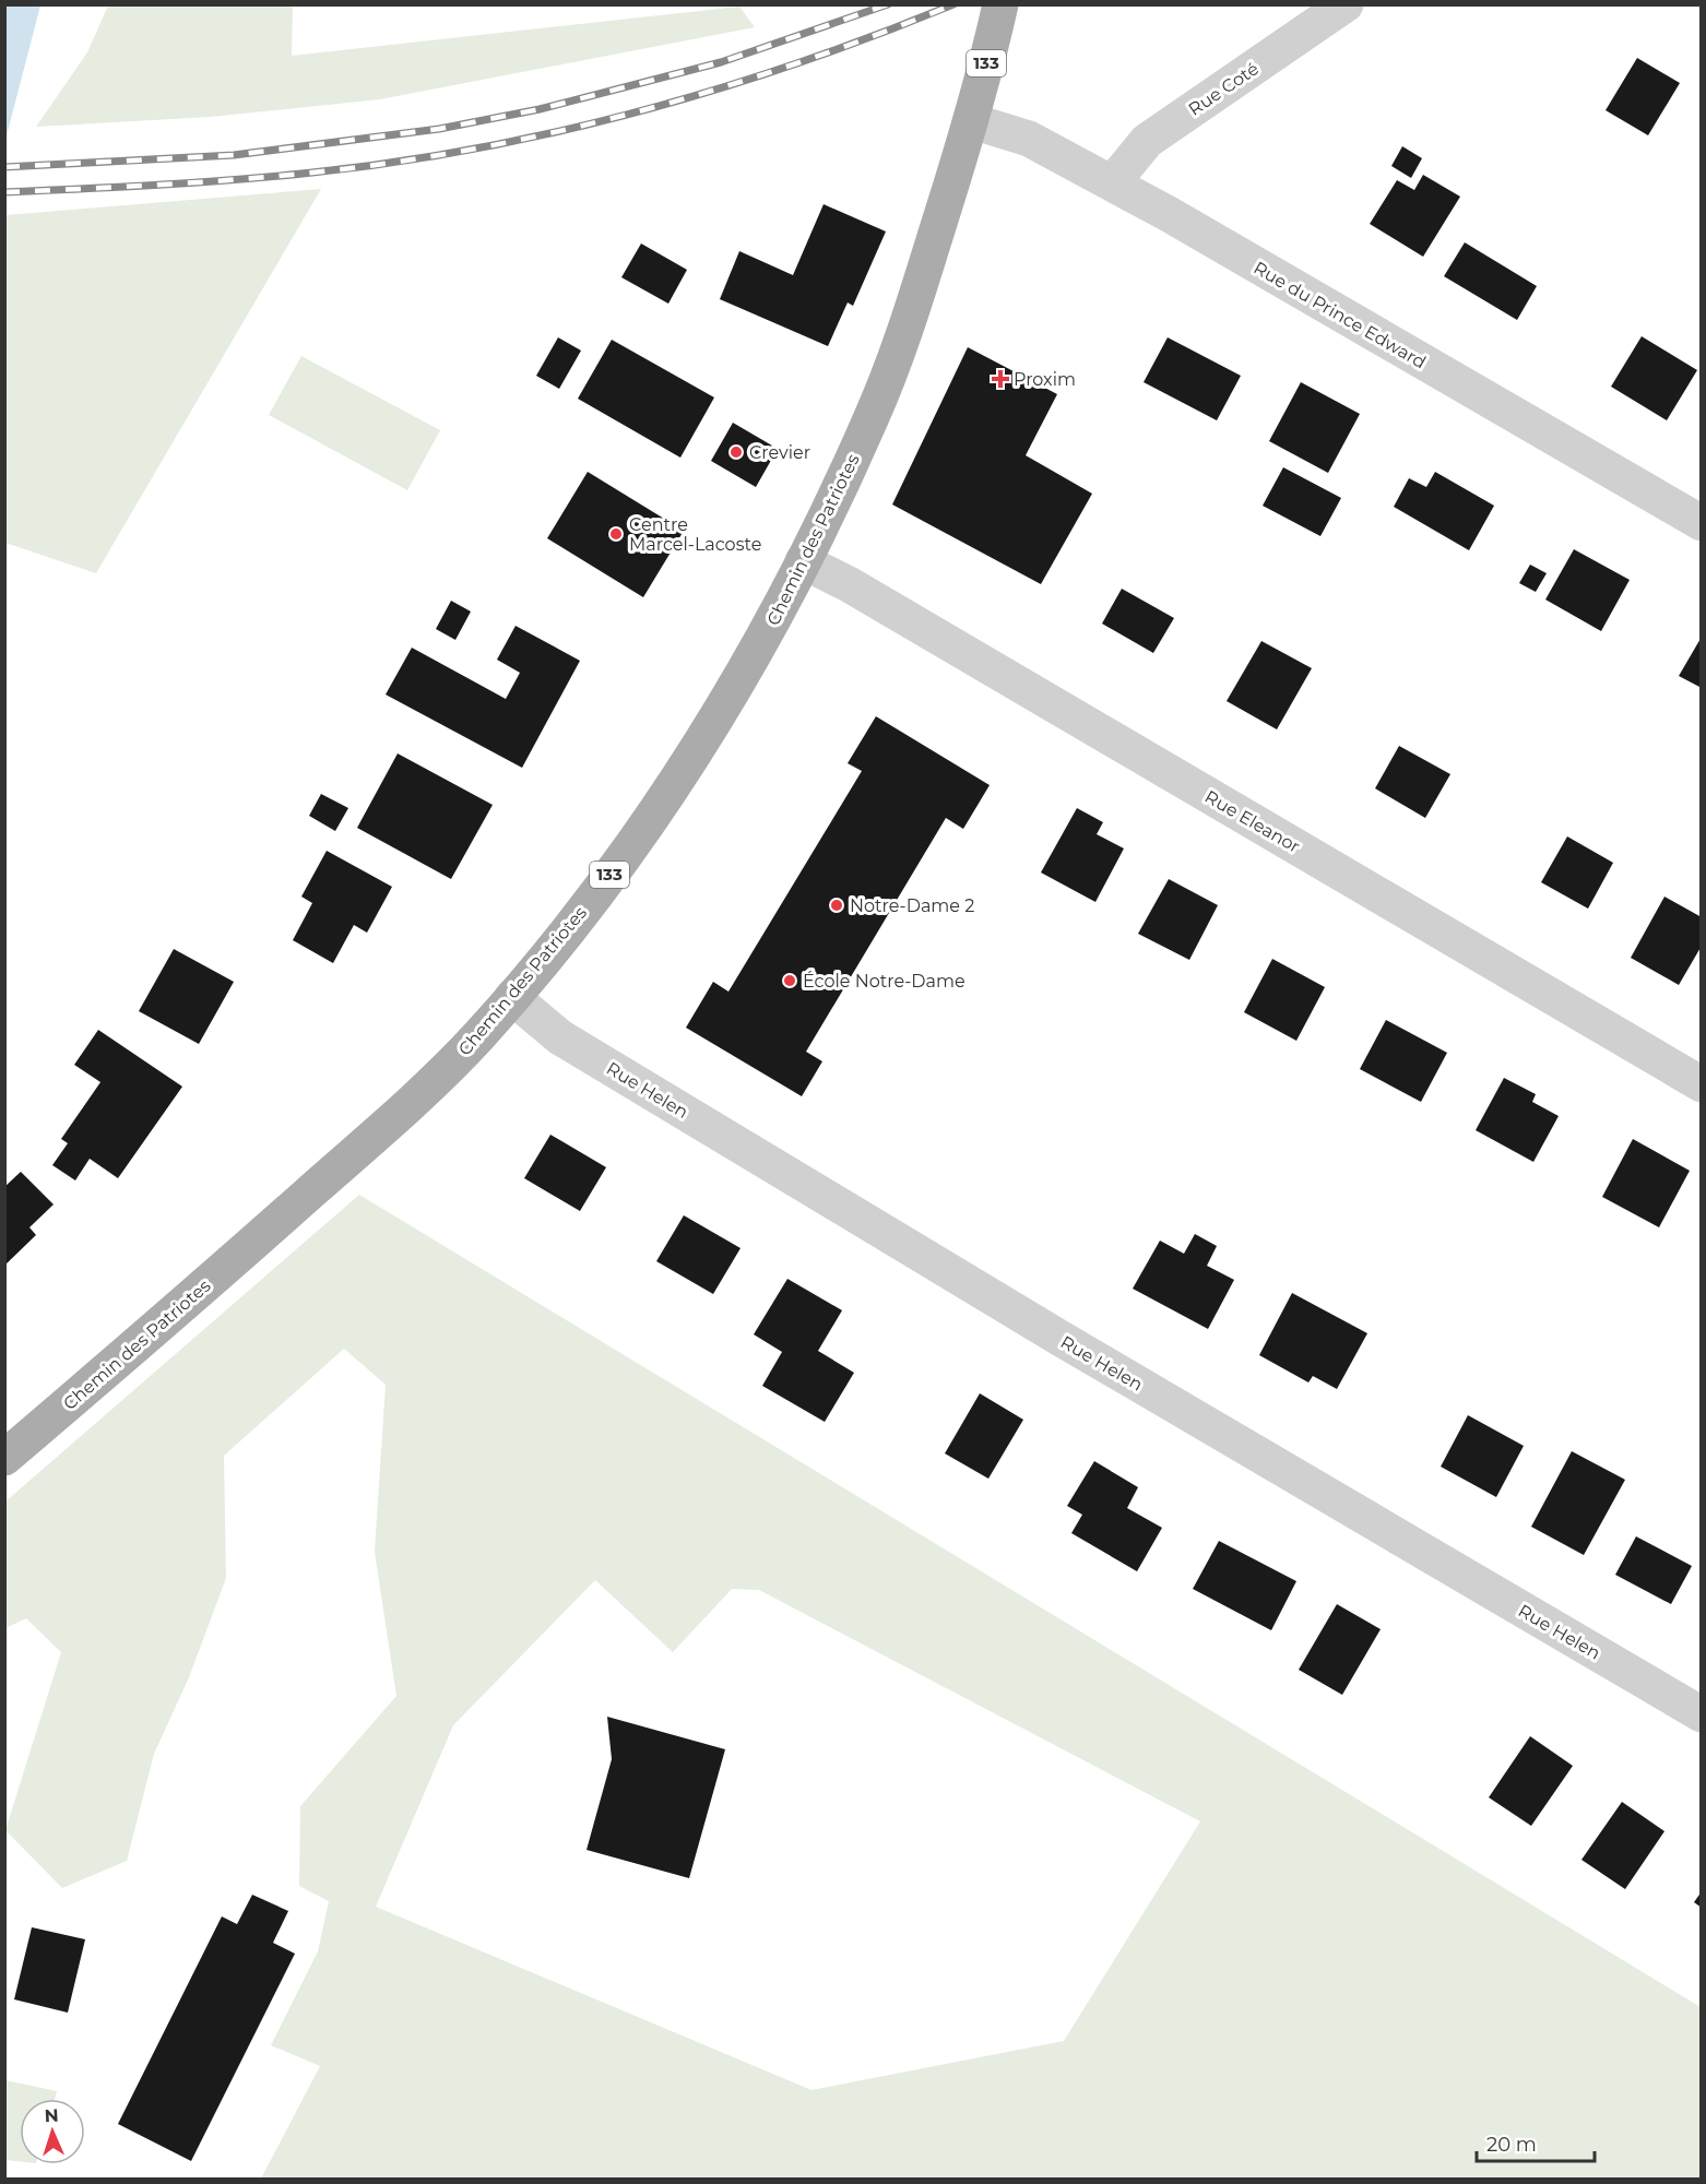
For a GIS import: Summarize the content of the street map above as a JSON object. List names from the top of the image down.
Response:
{
  "streets": {
    "main road": ["133", "Chemin des Patriotes"],
    "street": [
      "Rue Coté",
      "Rue du Prince Edward",
      "Rue Eleanor",
      "Rue Helen"
    ]
  },
  "crossings": [
    ["133", "Rue du Prince Edward"],
    ["133", "Chemin des Patriotes"],
    ["Rue Coté", "Rue du Prince Edward"],
    ["Rue du Prince Edward", "Chemin des Patriotes"],
    ["Chemin des Patriotes", "Rue Eleanor"],
    ["Chemin des Patriotes", "Rue Helen"]
  ],
  "places": {
    "health": ["Proxim"],
    "other": [
      "Crevier",
      "Centre Marcel-Lacoste",
      "Notre-Dame 2",
      "École Notre-Dame"
    ]
  },
  "scale_bar": "20 m",
  "north": "top"
}
